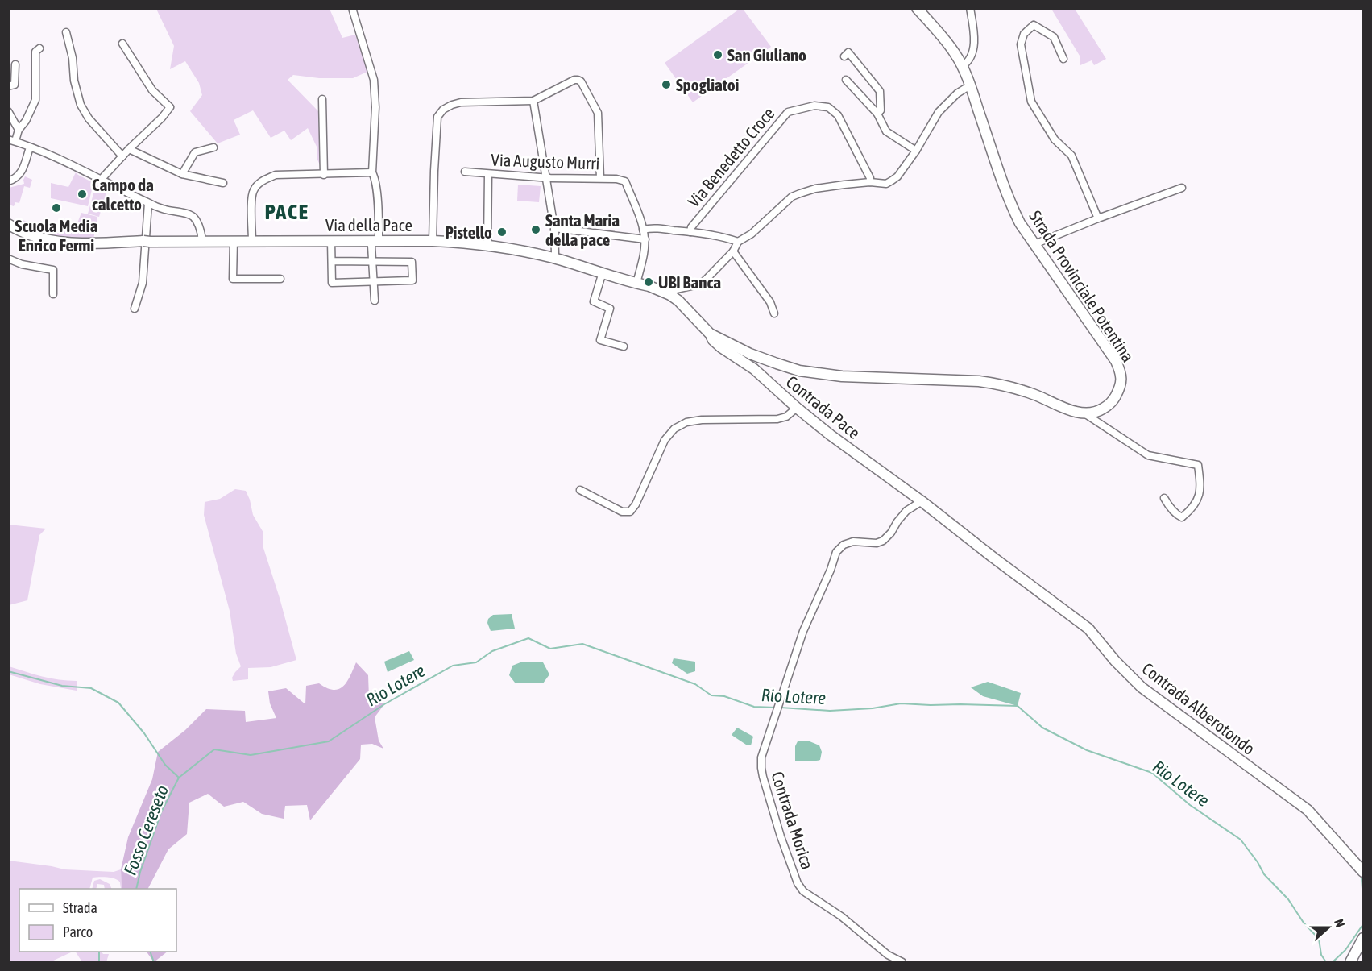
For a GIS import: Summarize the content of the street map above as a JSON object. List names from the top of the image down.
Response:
{
  "streets": {
    "main road": [
      "Via della Pace",
      "Strada Provinciale Potentina",
      "Contrada Pace",
      "Contrada Alberotondo"
    ],
    "street": ["Via Benedetto Croce", "Via Augusto Murri", "Contrada Morica"]
  },
  "crossings": [
    ["Via della Pace", "Contrada Pace"],
    ["Contrada Pace", "Contrada Alberotondo"],
    ["Contrada Pace", "Contrada Morica"],
    ["Contrada Alberotondo", "Contrada Morica"]
  ],
  "districts": ["PACE"],
  "water": ["Rio Lotere", "Fosso Cereseto"],
  "places": [
    "San Giuliano",
    "Spogliatoi",
    "Campo da calcetto",
    "Scuola Media Enrico Fermi",
    "Santa Maria della pace",
    "Pistello",
    "UBI Banca"
  ],
  "legend": ["Strada", "Parco"],
  "north": "right"
}
